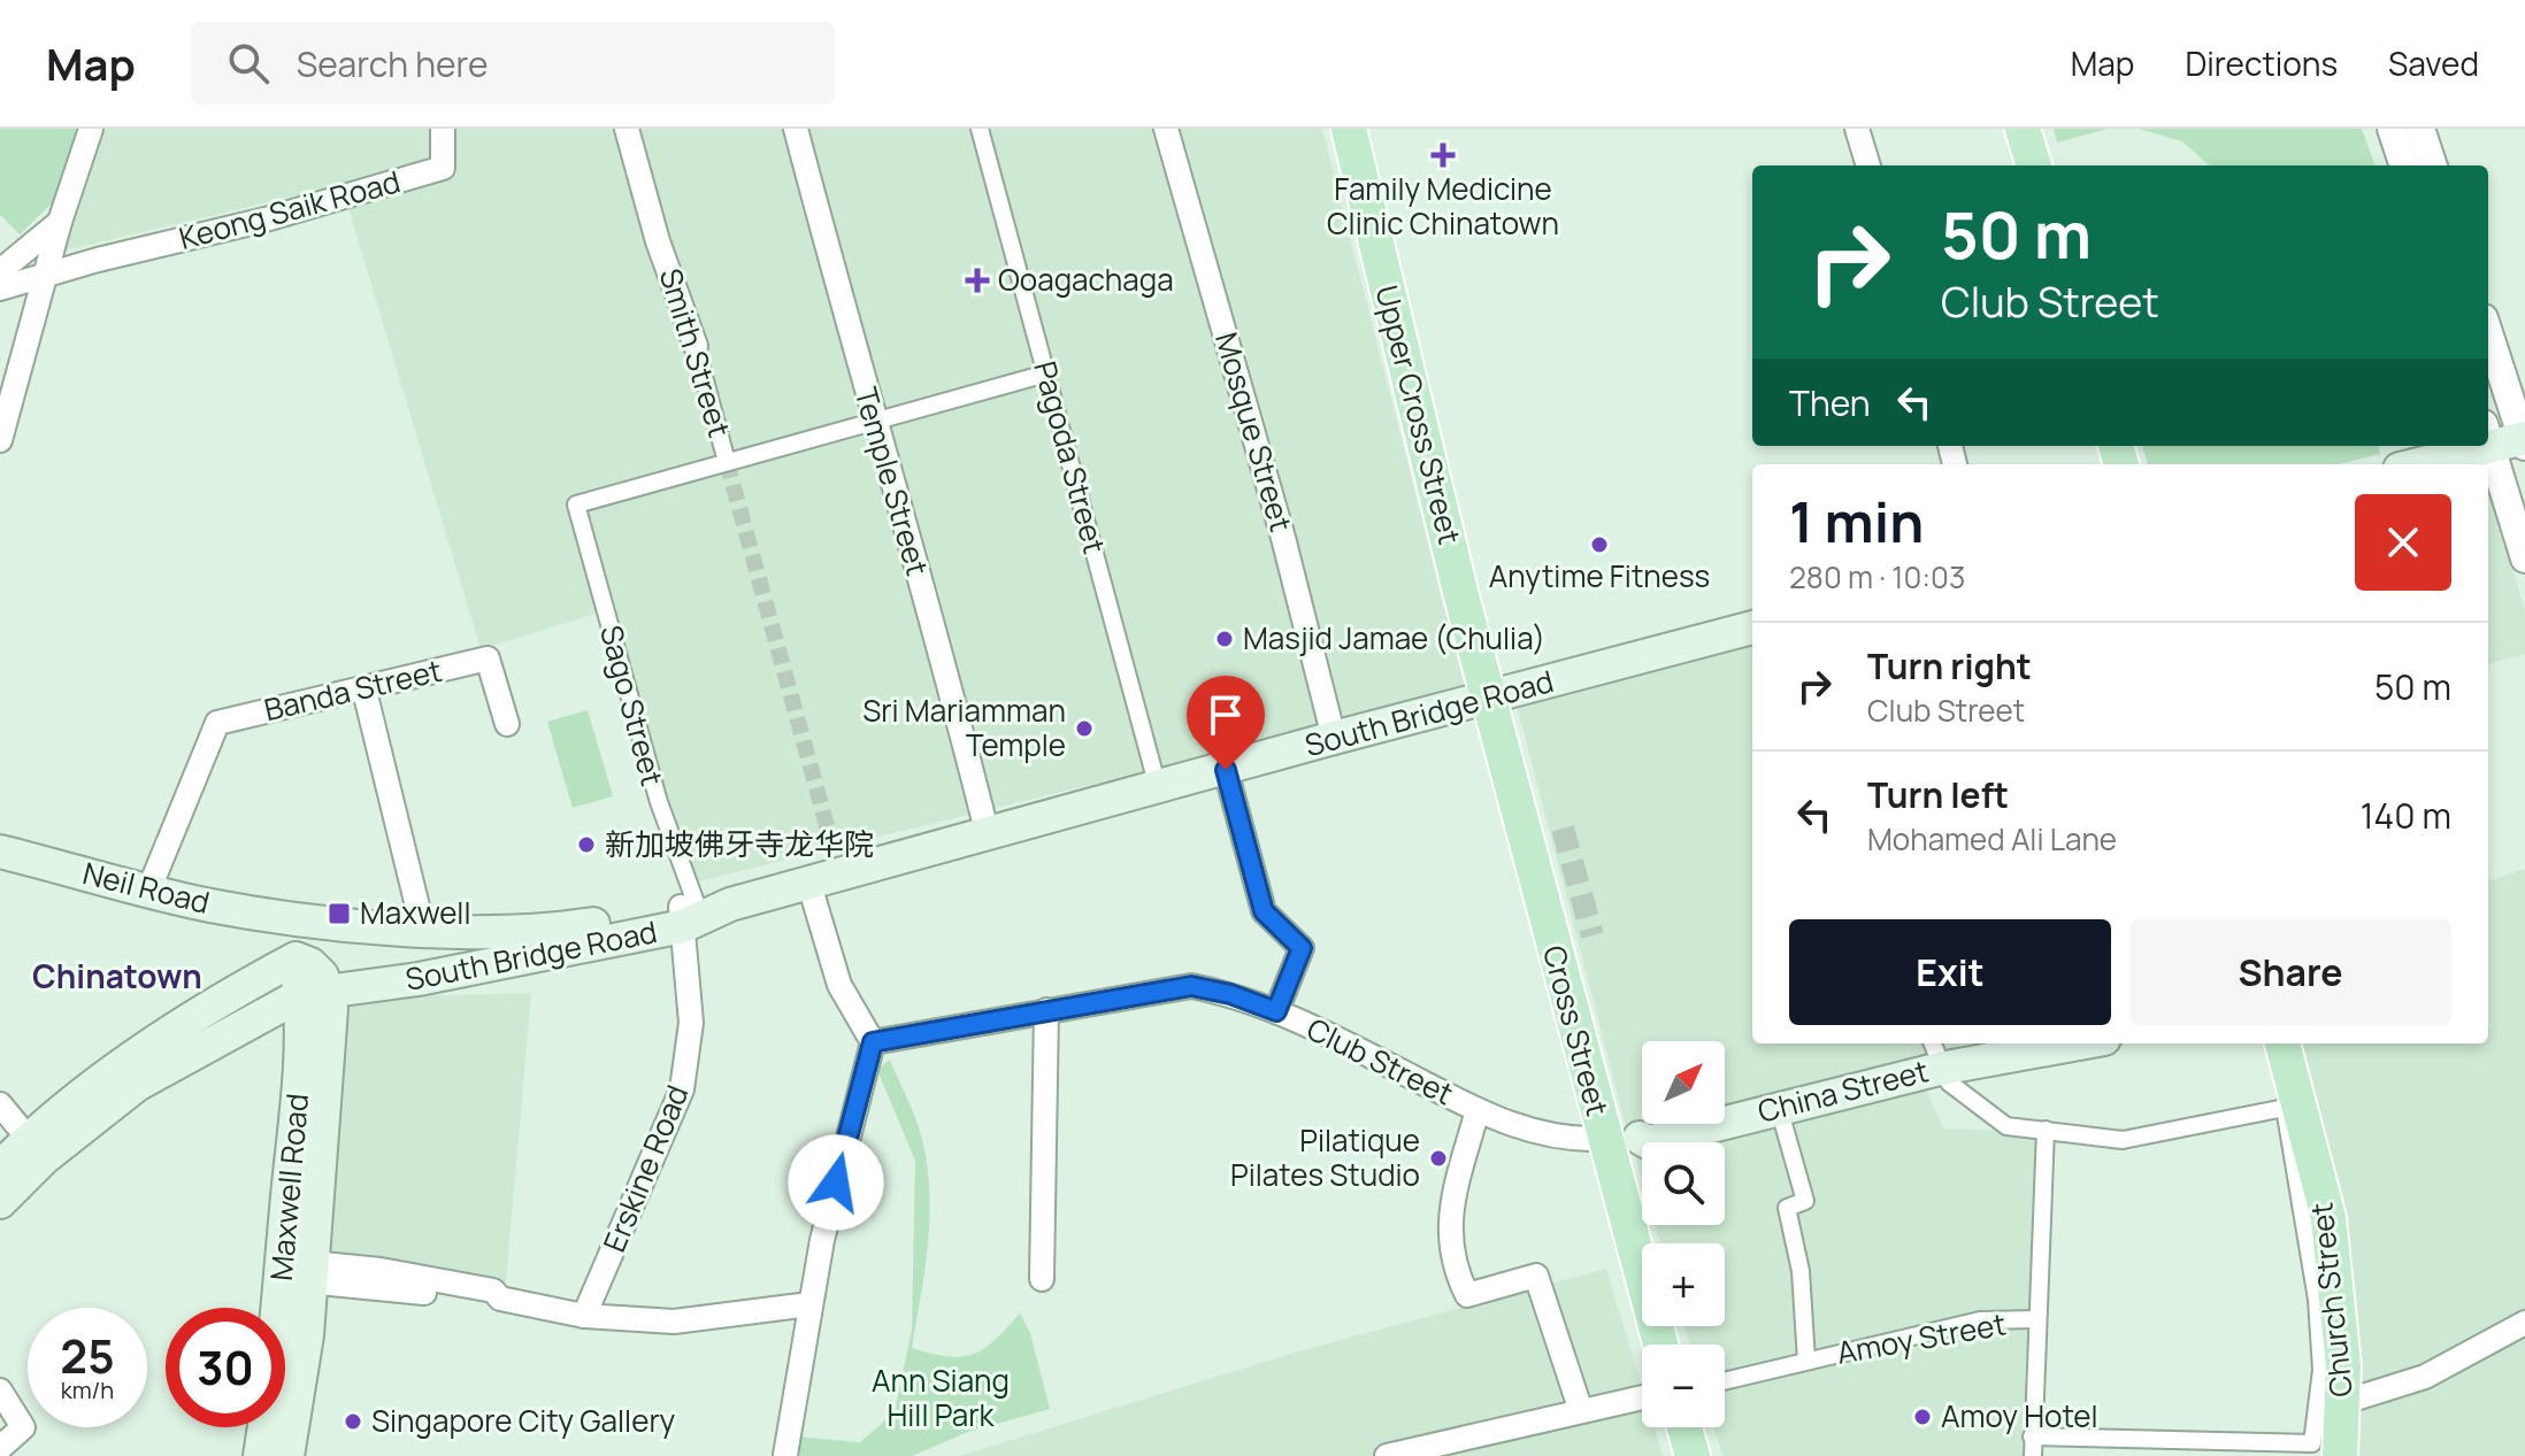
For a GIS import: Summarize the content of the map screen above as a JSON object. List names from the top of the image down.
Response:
{
  "streets": {
    "main road": [
      "Upper Cross Street",
      "South Bridge Road",
      "Neil Road",
      "Cross Street",
      "China Street",
      "Maxwell Road",
      "Church Street"
    ],
    "street": [
      "Keong Saik Road",
      "Smith Street",
      "Mosque Street",
      "Pagoda Street",
      "Temple Street",
      "Banda Street",
      "Sago Street",
      "Club Street",
      "Erskine Road",
      "Amoy Street"
    ]
  },
  "crossings": [
    ["Smith Street", "Sago Street"],
    ["Upper Cross Street", "South Bridge Road"],
    ["Upper Cross Street", "Cross Street"],
    ["Mosque Street", "South Bridge Road"],
    ["Pagoda Street", "South Bridge Road"],
    ["Temple Street", "South Bridge Road"],
    ["Banda Street", "Neil Road"],
    ["Sago Street", "South Bridge Road"],
    ["Sago Street", "Erskine Road"],
    ["South Bridge Road", "Neil Road"],
    ["South Bridge Road", "Cross Street"],
    ["South Bridge Road", "Erskine Road"],
    ["South Bridge Road", "Maxwell Road"],
    ["Neil Road", "Maxwell Road"],
    ["Cross Street", "Club Street"],
    ["Cross Street", "China Street"]
  ],
  "districts": ["Chinatown"],
  "parks": ["Ann Siang Hill Park"],
  "places": {
    "health": ["Family Medicine Clinic Chinatown", "Ooagachaga"],
    "other": [
      "Anytime Fitness",
      "Masjid Jamae (Chulia)",
      "Sri Mariamman Temple",
      "新加坡佛牙寺龙华院",
      "Pilatique Pilates Studio",
      "Amoy Hotel",
      "Singapore City Gallery"
    ],
    "transit": ["Maxwell"]
  },
  "north": "top right",
  "page": {
    "header": "Map",
    "search": "Search here",
    "nav": ["Map", "Directions", "Saved"],
    "turn": ["50 m", "Club Street"],
    "then": "Then",
    "heading": ["1 min", "280 m · 10:03"],
    "list": [
      {
        "name": "Turn right",
        "note": "Club Street",
        "value": "50 m"
      },
      {
        "name": "Turn left",
        "note": "Mohamed Ali Lane",
        "value": "140 m"
      }
    ],
    "buttons": ["Exit", "Share"],
    "map_buttons": ["+", "−"],
    "speed": "25 km/h",
    "limit": "30"
  }
}
